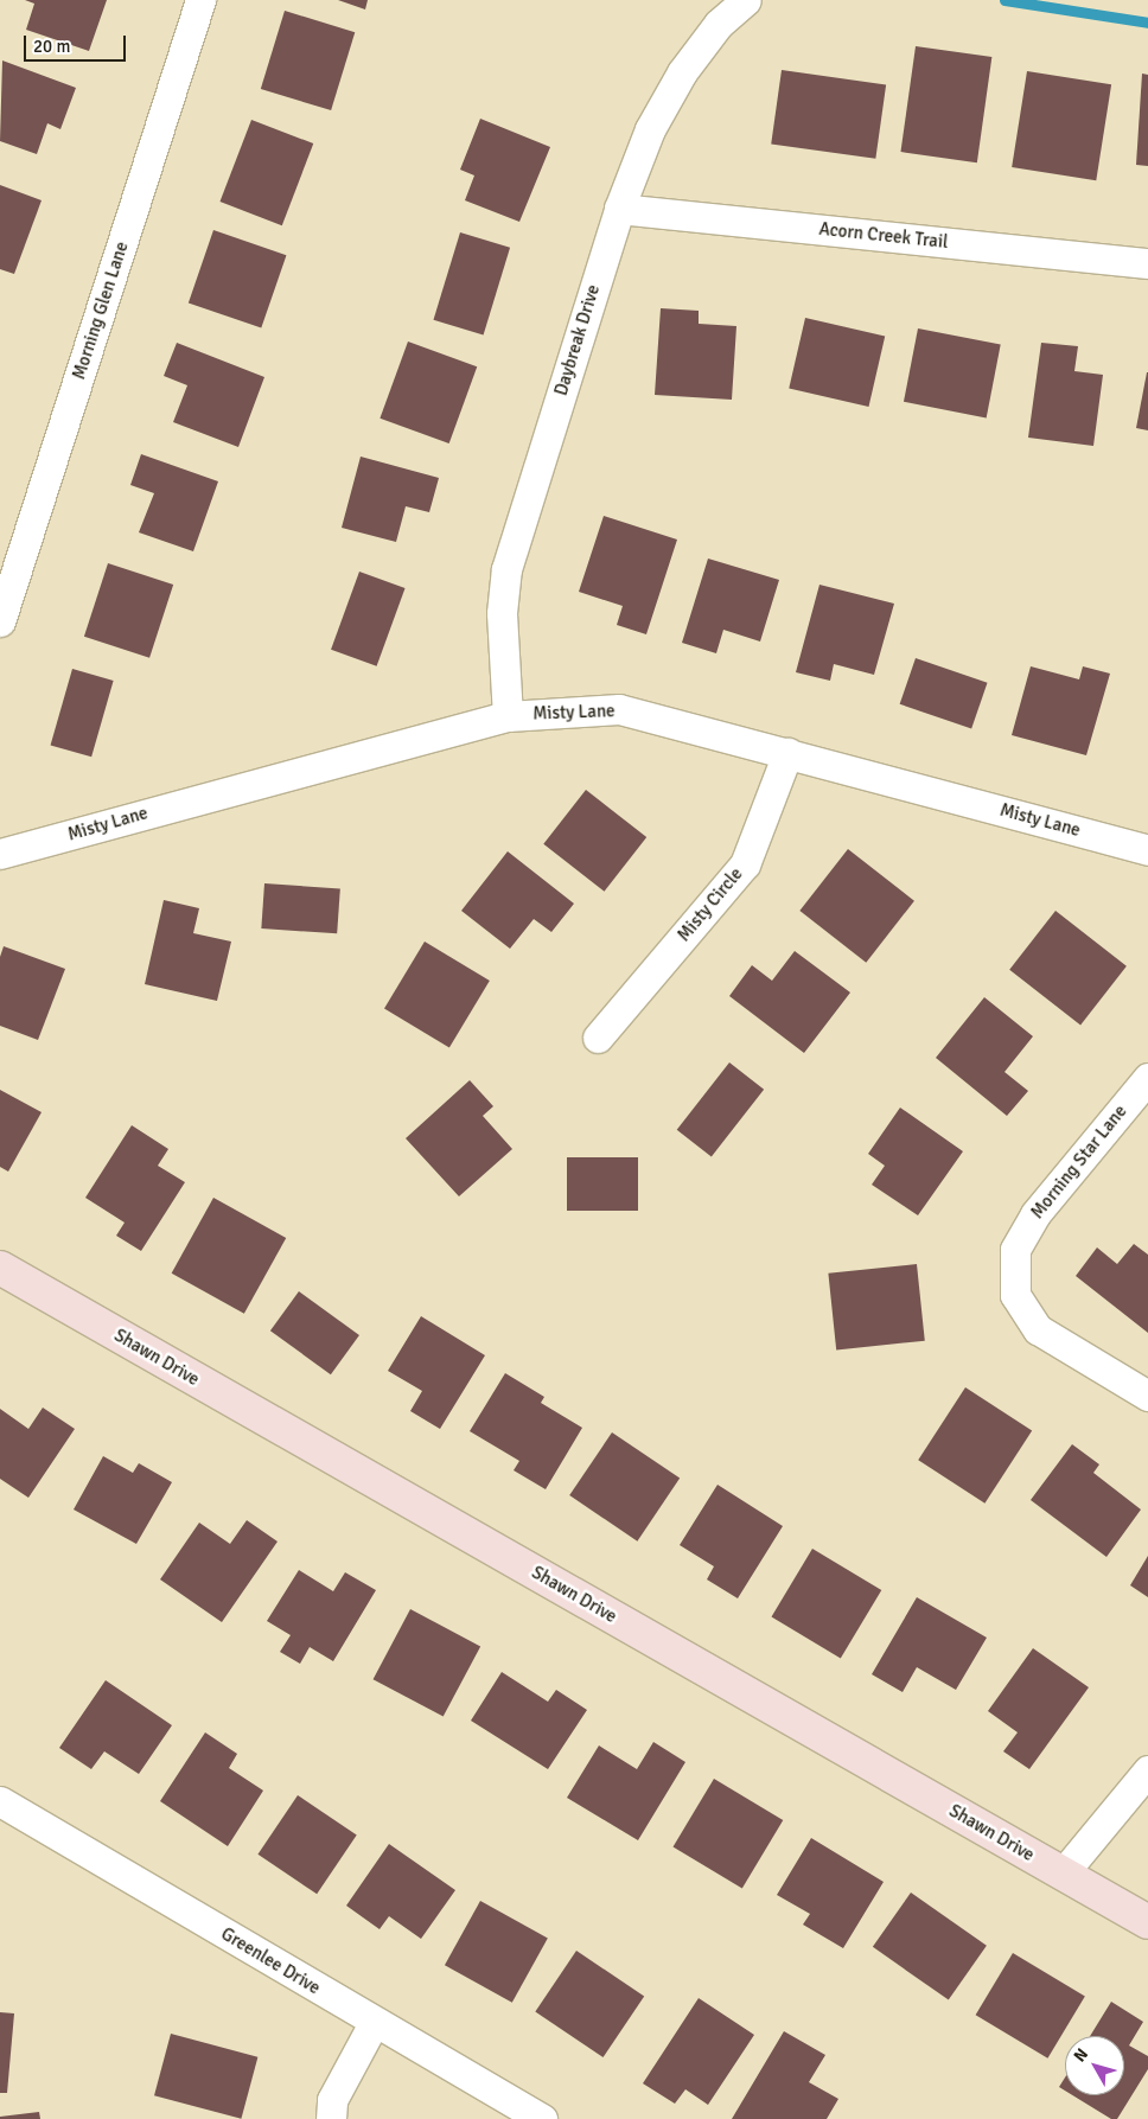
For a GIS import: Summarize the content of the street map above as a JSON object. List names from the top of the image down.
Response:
{
  "streets": {
    "street": [
      "Acorn Creek Trail",
      "Morning Glen Lane",
      "Daybreak Drive",
      "Misty Lane",
      "Misty Circle",
      "Morning Star Lane",
      "Shawn Drive",
      "Greenlee Drive"
    ]
  },
  "crossings": [
    ["Acorn Creek Trail", "Daybreak Drive"],
    ["Daybreak Drive", "Misty Lane"],
    ["Misty Lane", "Misty Circle"]
  ],
  "scale_bar": "20 m",
  "north": "top left"
}
